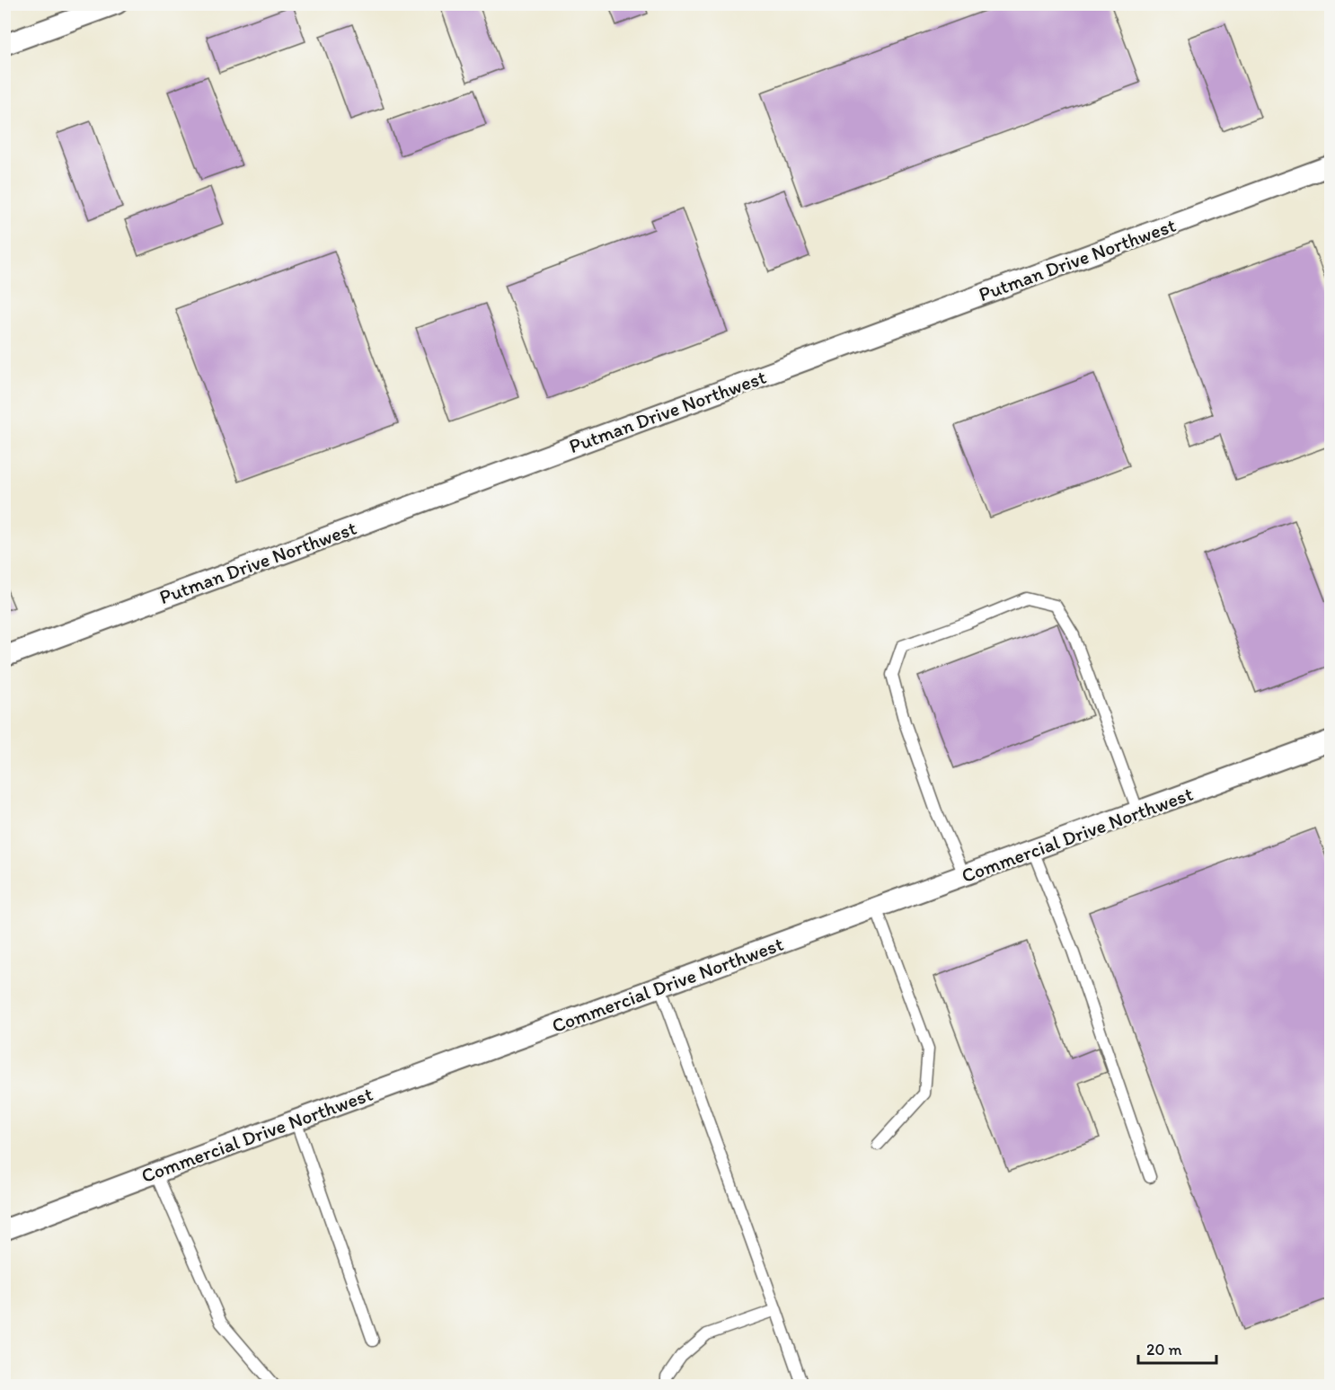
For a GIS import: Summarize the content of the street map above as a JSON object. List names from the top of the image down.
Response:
{
  "streets": {
    "street": ["Putman Drive Northwest", "Commercial Drive Northwest"]
  },
  "scale_bar": "20 m"
}
